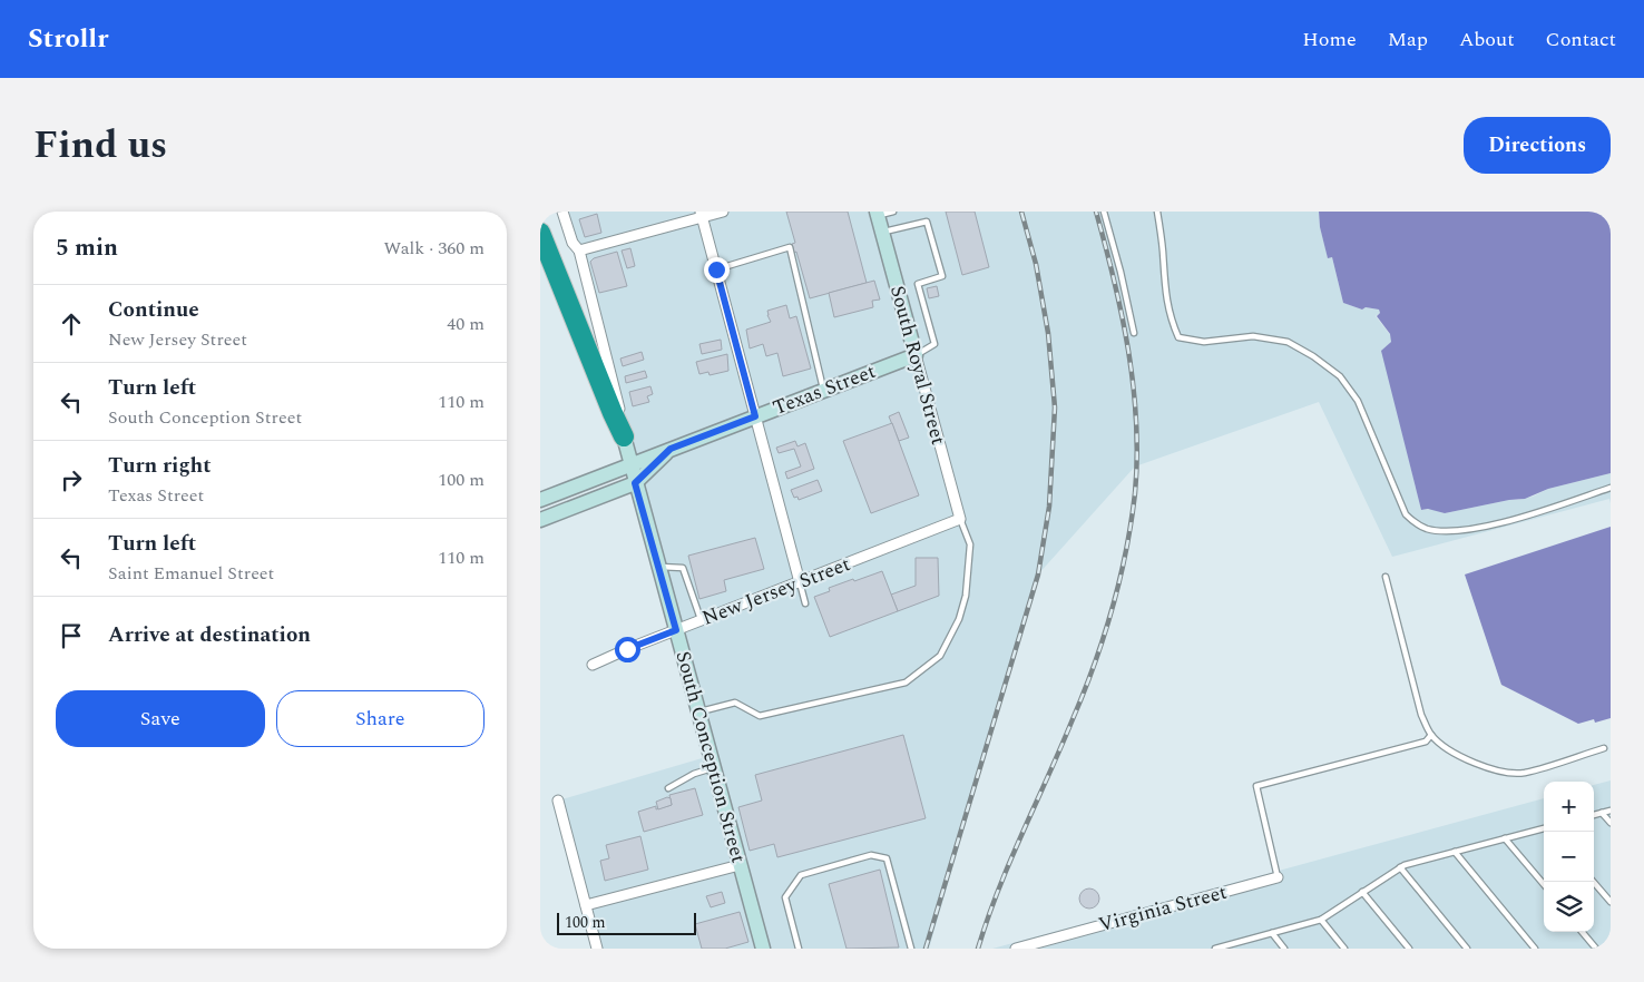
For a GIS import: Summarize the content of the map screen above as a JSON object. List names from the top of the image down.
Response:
{
  "streets": {
    "street": [
      "South Royal Street",
      "Texas Street",
      "New Jersey Street",
      "South Conception Street",
      "Virginia Street"
    ]
  },
  "crossings": [
    ["South Royal Street", "Texas Street"],
    ["South Royal Street", "New Jersey Street"],
    ["Texas Street", "South Conception Street"],
    ["New Jersey Street", "South Conception Street"]
  ],
  "scale_bar": "100 m",
  "page": {
    "header": "Strollr",
    "nav": [
      "Home",
      "Map",
      "About",
      "Contact"
    ],
    "title": "Find us",
    "buttons": [
      "Directions",
      ["Save", "Share"]
    ],
    "heading": ["5 min", "Walk · 360 m"],
    "list": [
      ["Continue", "New Jersey Street", "40 m"],
      ["Turn left", "South Conception Street", "110 m"],
      ["Turn right", "Texas Street", "100 m"],
      ["Turn left", "Saint Emanuel Street", "110 m"],
      "Arrive at destination"
    ],
    "map_buttons": ["+", "−"],
    "scale": "100 m"
  }
}
